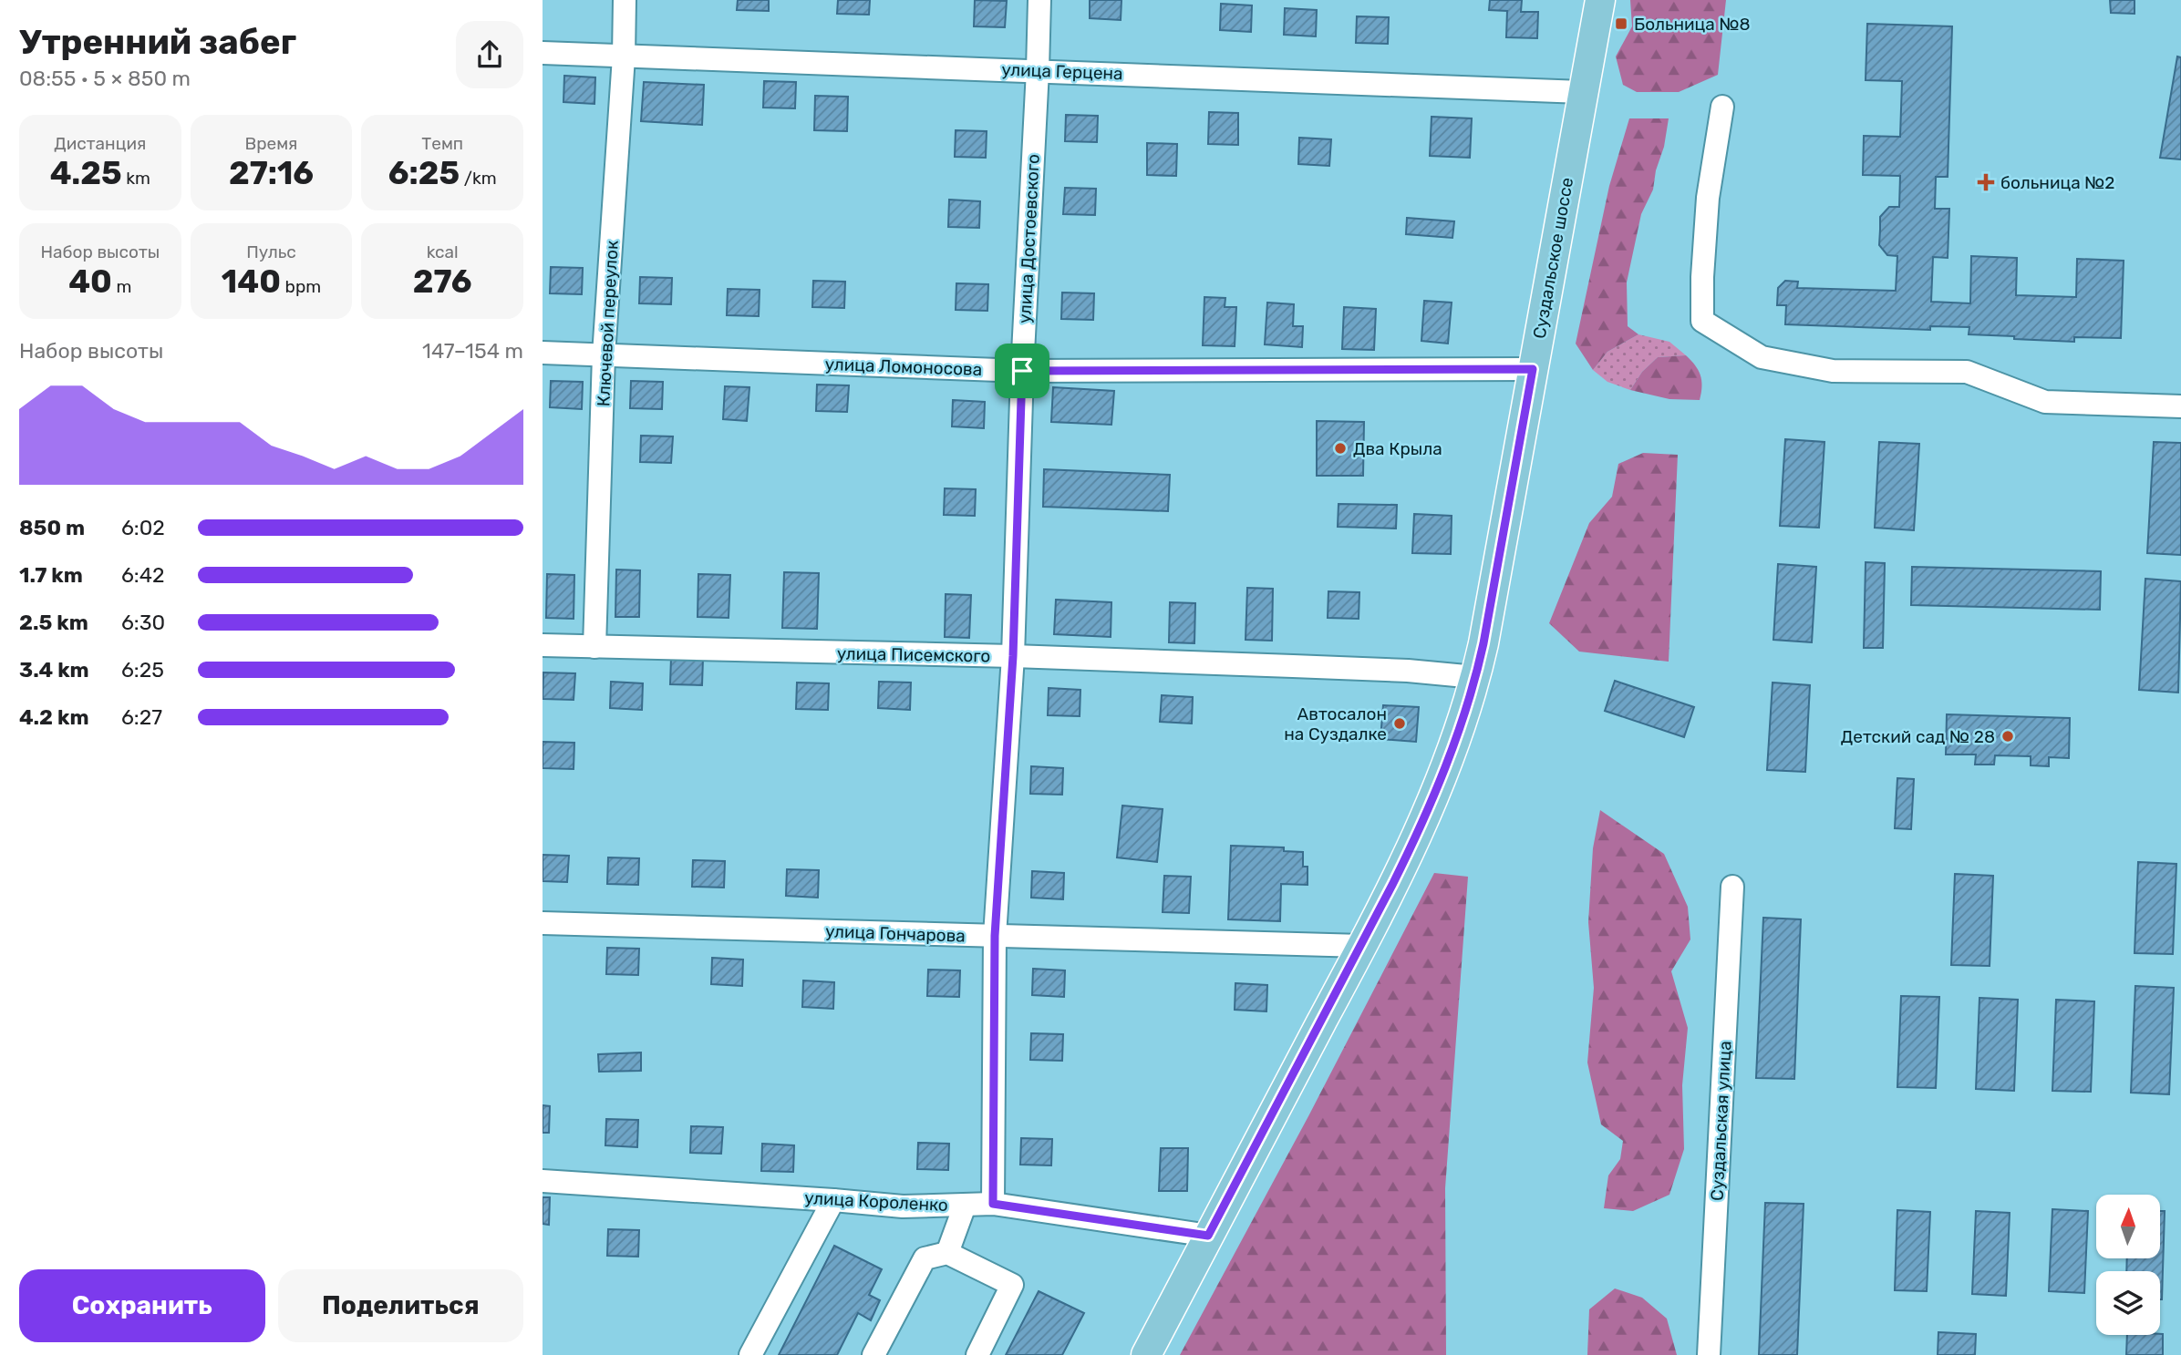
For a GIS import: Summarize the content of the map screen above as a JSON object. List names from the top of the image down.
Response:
{
  "streets": {
    "main road": ["Суздальское шоссе"],
    "street": [
      "улица Герцена",
      "улица Достоевского",
      "Ключевой переулок",
      "улица Ломоносова",
      "улица Писемского",
      "улица Гончарова",
      "Суздальская улица",
      "улица Короленко"
    ]
  },
  "crossings": [
    ["улица Герцена", "улица Достоевского"],
    ["улица Герцена", "Суздальское шоссе"],
    ["улица Герцена", "Ключевой переулок"],
    ["улица Достоевского", "улица Ломоносова"],
    ["улица Достоевского", "улица Писемского"],
    ["улица Достоевского", "улица Гончарова"],
    ["улица Достоевского", "улица Короленко"],
    ["Суздальское шоссе", "улица Ломоносова"],
    ["Суздальское шоссе", "улица Писемского"],
    ["Суздальское шоссе", "улица Гончарова"],
    ["Суздальское шоссе", "улица Короленко"],
    ["Ключевой переулок", "улица Ломоносова"],
    ["Ключевой переулок", "улица Писемского"]
  ],
  "places": {
    "transit": ["Больница №8"],
    "health": ["больница №2"],
    "other": ["Два Крыла", "Автосалон на Суздалке", "Детский сад № 28"]
  },
  "north": "top",
  "page": {
    "heading": ["Утренний забег", "08:55 · 5 × 850 m"],
    "stats": [
      ["Дистанция", "4.25 km"],
      ["Время", "27:16"],
      ["Темп", "6:25 /km"],
      ["Набор высоты", "40 m"],
      ["Пульс", "140 bpm"],
      ["kcal", "276"]
    ],
    "chart": ["Набор высоты", "147–154 m"],
    "list": [
      {
        "name": "850 m",
        "note": "6:02"
      },
      {
        "name": "1.7 km",
        "note": "6:42"
      },
      {
        "name": "2.5 km",
        "note": "6:30"
      },
      {
        "name": "3.4 km",
        "note": "6:25"
      },
      {
        "name": "4.2 km",
        "note": "6:27"
      }
    ],
    "buttons": ["Сохранить", "Поделиться"]
  }
}
